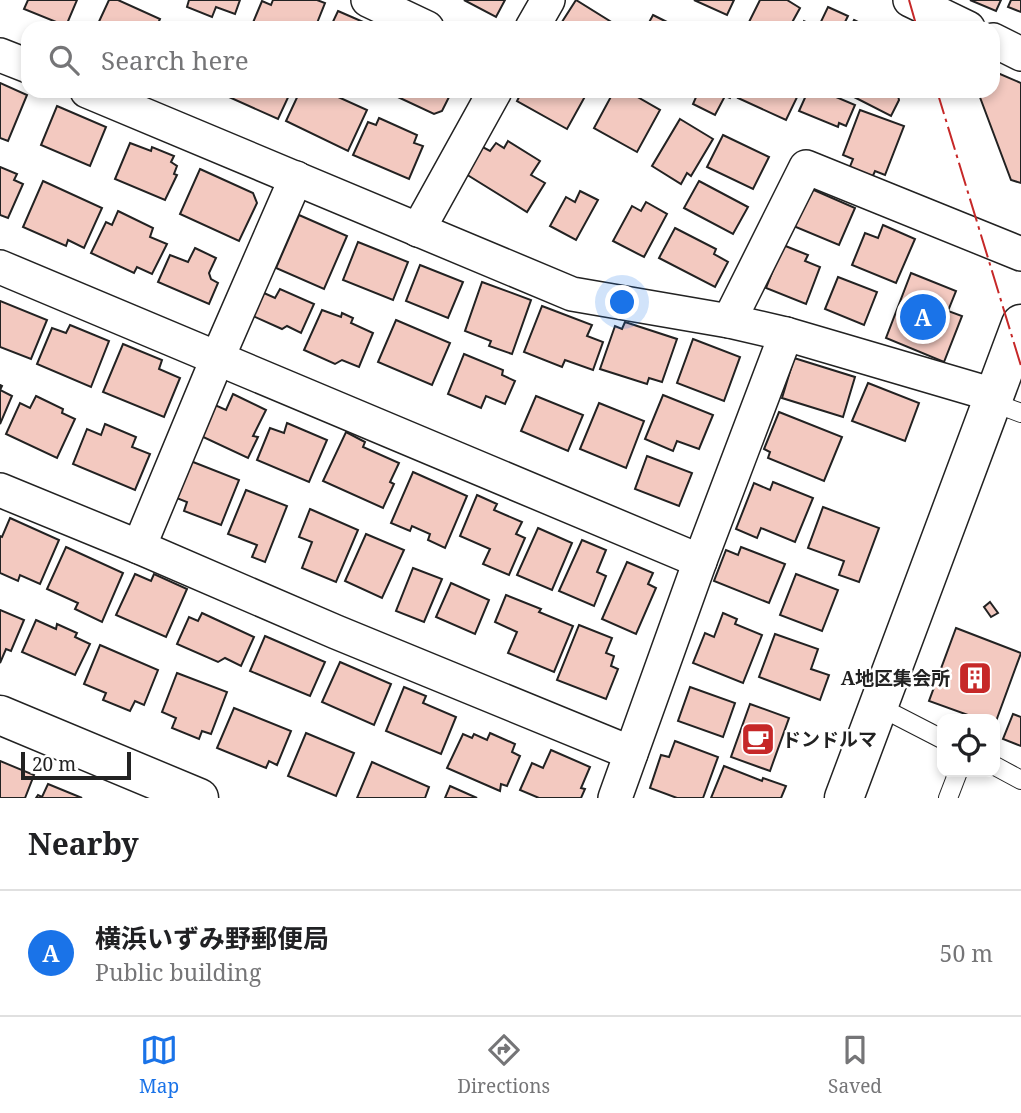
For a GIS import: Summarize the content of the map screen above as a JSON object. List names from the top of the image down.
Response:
{
  "places": {
    "building": ["A地区集会所"],
    "cafe": ["ドンドルマ"]
  },
  "scale_bar": "20 m",
  "page": {
    "search": "Search here",
    "pins": "A",
    "scale": "20 m",
    "heading": "Nearby",
    "list": [
      {
        "mark": "A",
        "name": "横浜いずみ野郵便局",
        "note": "Public building",
        "value": "50 m"
      }
    ],
    "nav": ["Map", "Directions", "Saved"]
  }
}
